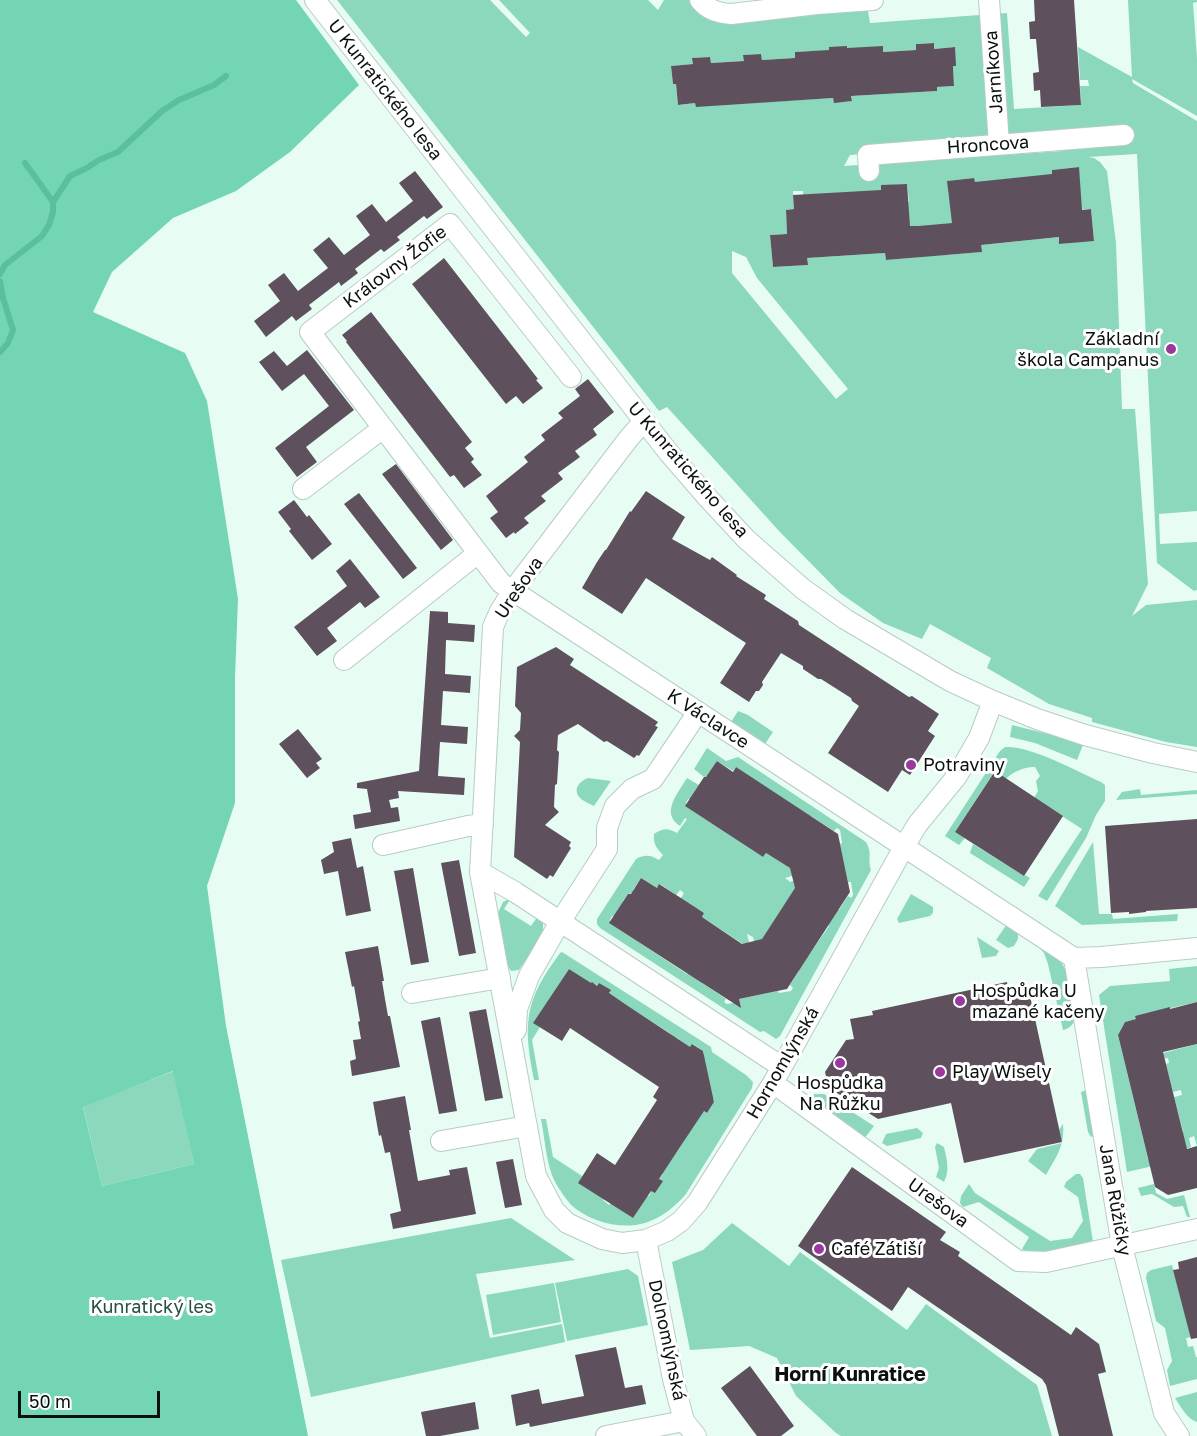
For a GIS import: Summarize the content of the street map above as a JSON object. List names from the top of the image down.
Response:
{
  "streets": {
    "street": [
      "Jarníkova",
      "U Kunratického lesa",
      "Hroncova",
      "Královny Žofie",
      "Urešova",
      "K Václavce",
      "Hornomlýnská",
      "Jana Růžičky",
      "Dolnomlýnská"
    ]
  },
  "crossings": [
    ["Jarníkova", "Hroncova"],
    ["U Kunratického lesa", "Urešova"],
    ["U Kunratického lesa", "Hornomlýnská"],
    ["Královny Žofie", "Urešova"],
    ["Královny Žofie", "K Václavce"],
    ["Urešova", "K Václavce"],
    ["Urešova", "Hornomlýnská"],
    ["Urešova", "Jana Růžičky"],
    ["K Václavce", "Hornomlýnská"],
    ["Hornomlýnská", "Dolnomlýnská"]
  ],
  "districts": ["Horní Kunratice"],
  "parks": ["Kunratický les"],
  "places": [
    "Základní škola Campanus",
    "Potraviny",
    "Hospůdka U mazané kačeny",
    "Hospůdka Na Růžku",
    "Play Wisely",
    "Café Zátiší"
  ],
  "scale_bar": "50 m"
}
